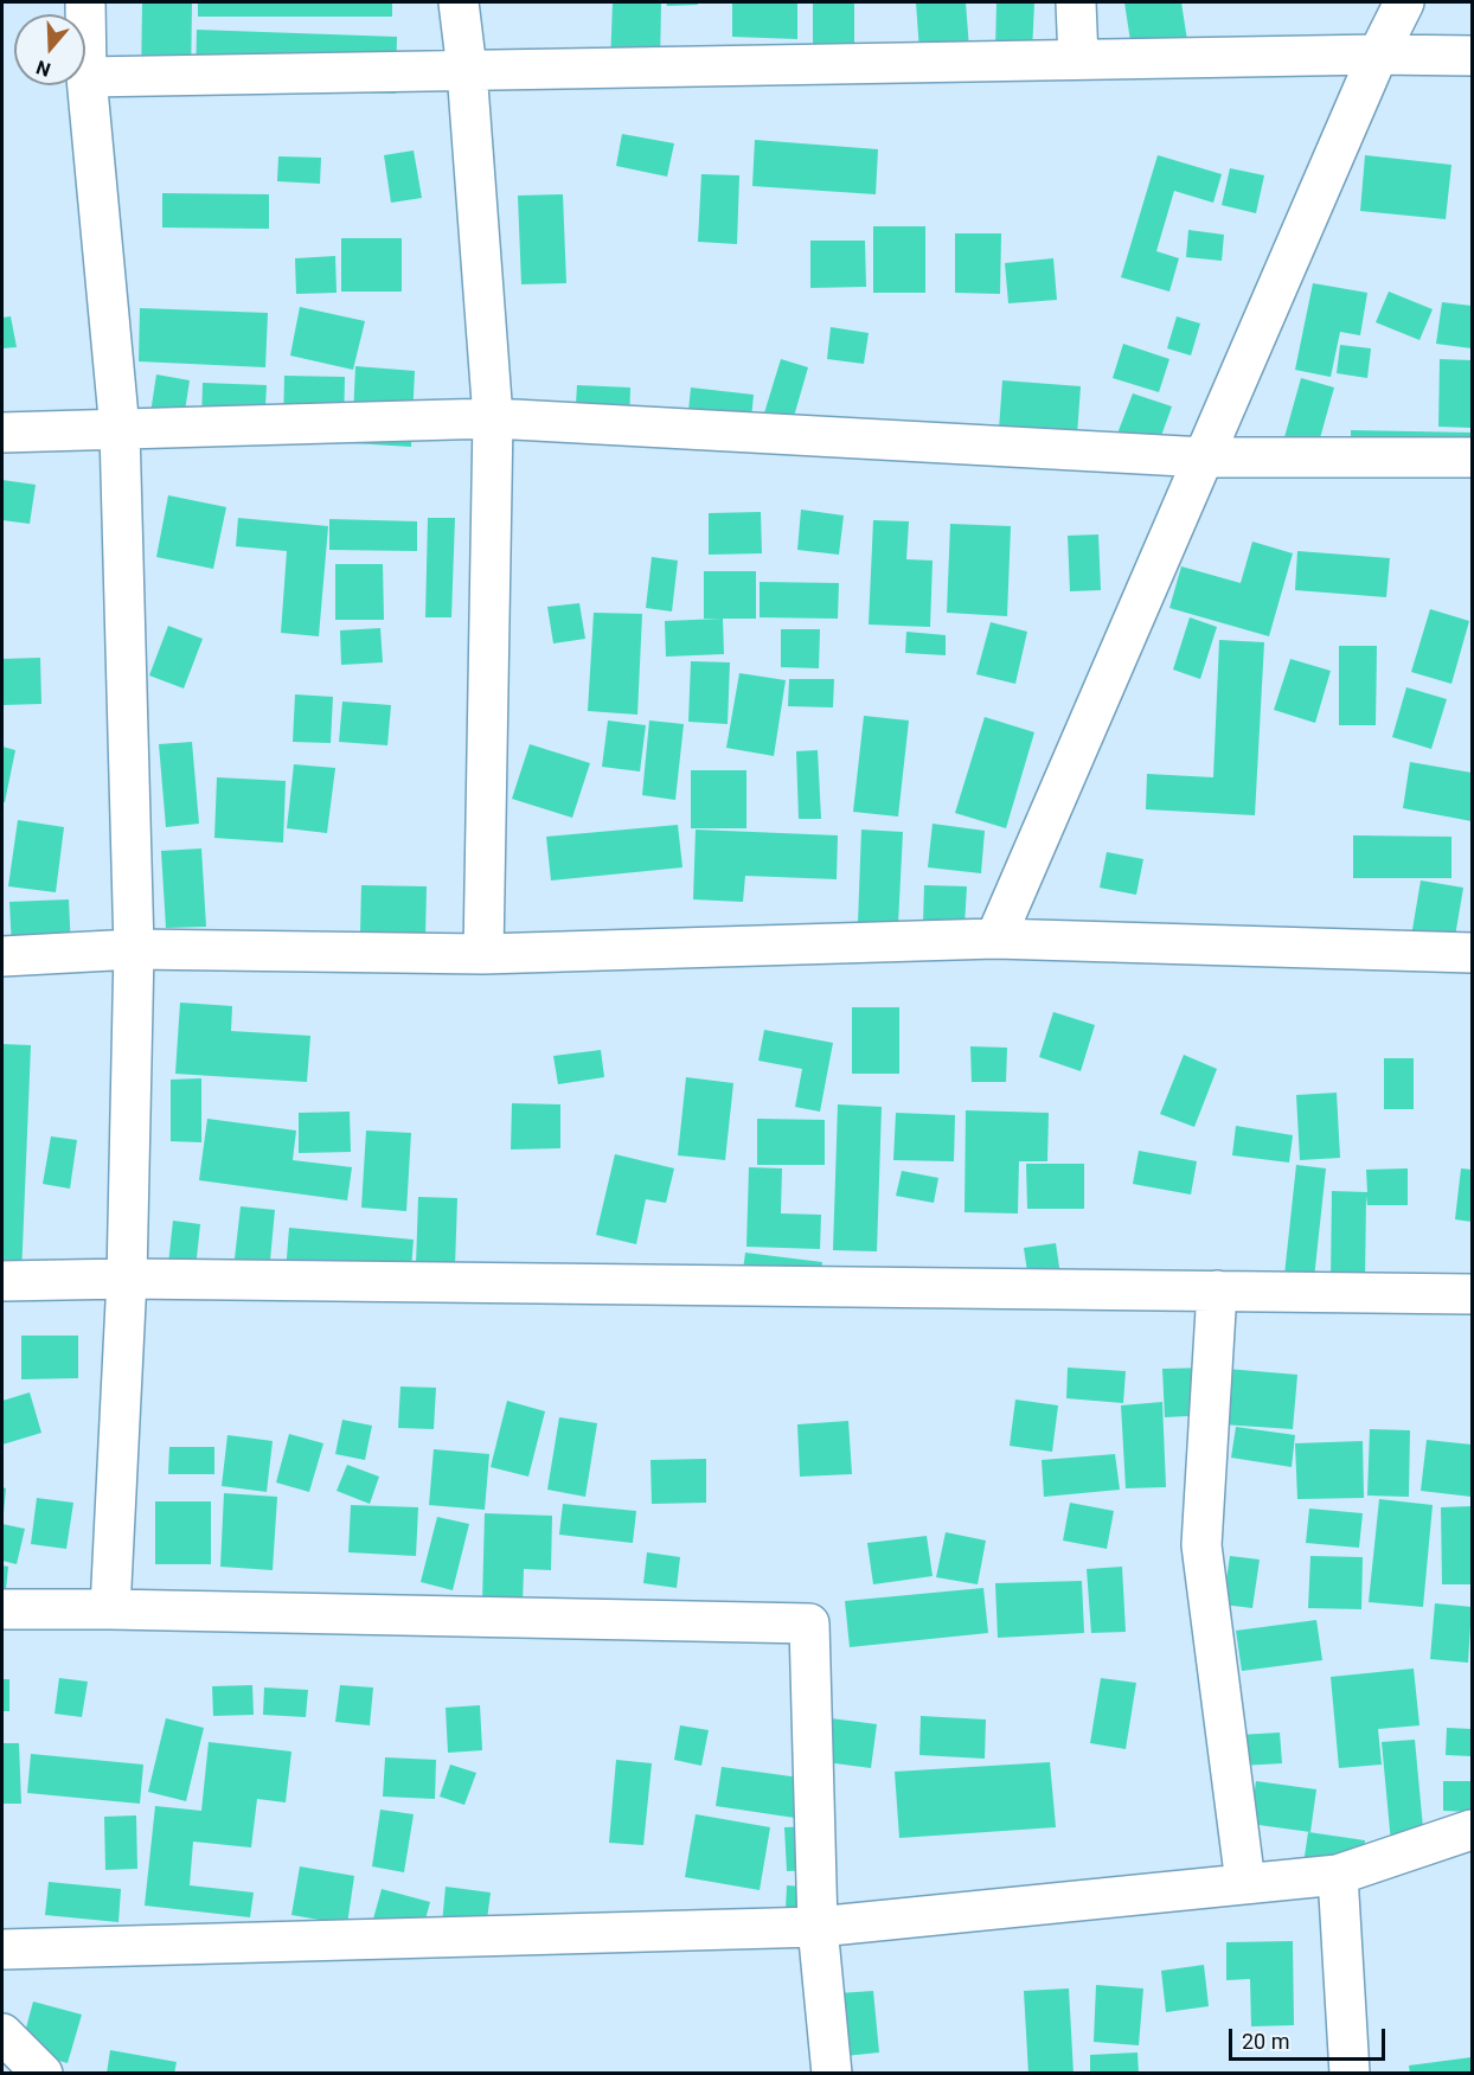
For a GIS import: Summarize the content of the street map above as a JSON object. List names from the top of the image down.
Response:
{
  "scale_bar": "20 m",
  "north": "bottom"
}
